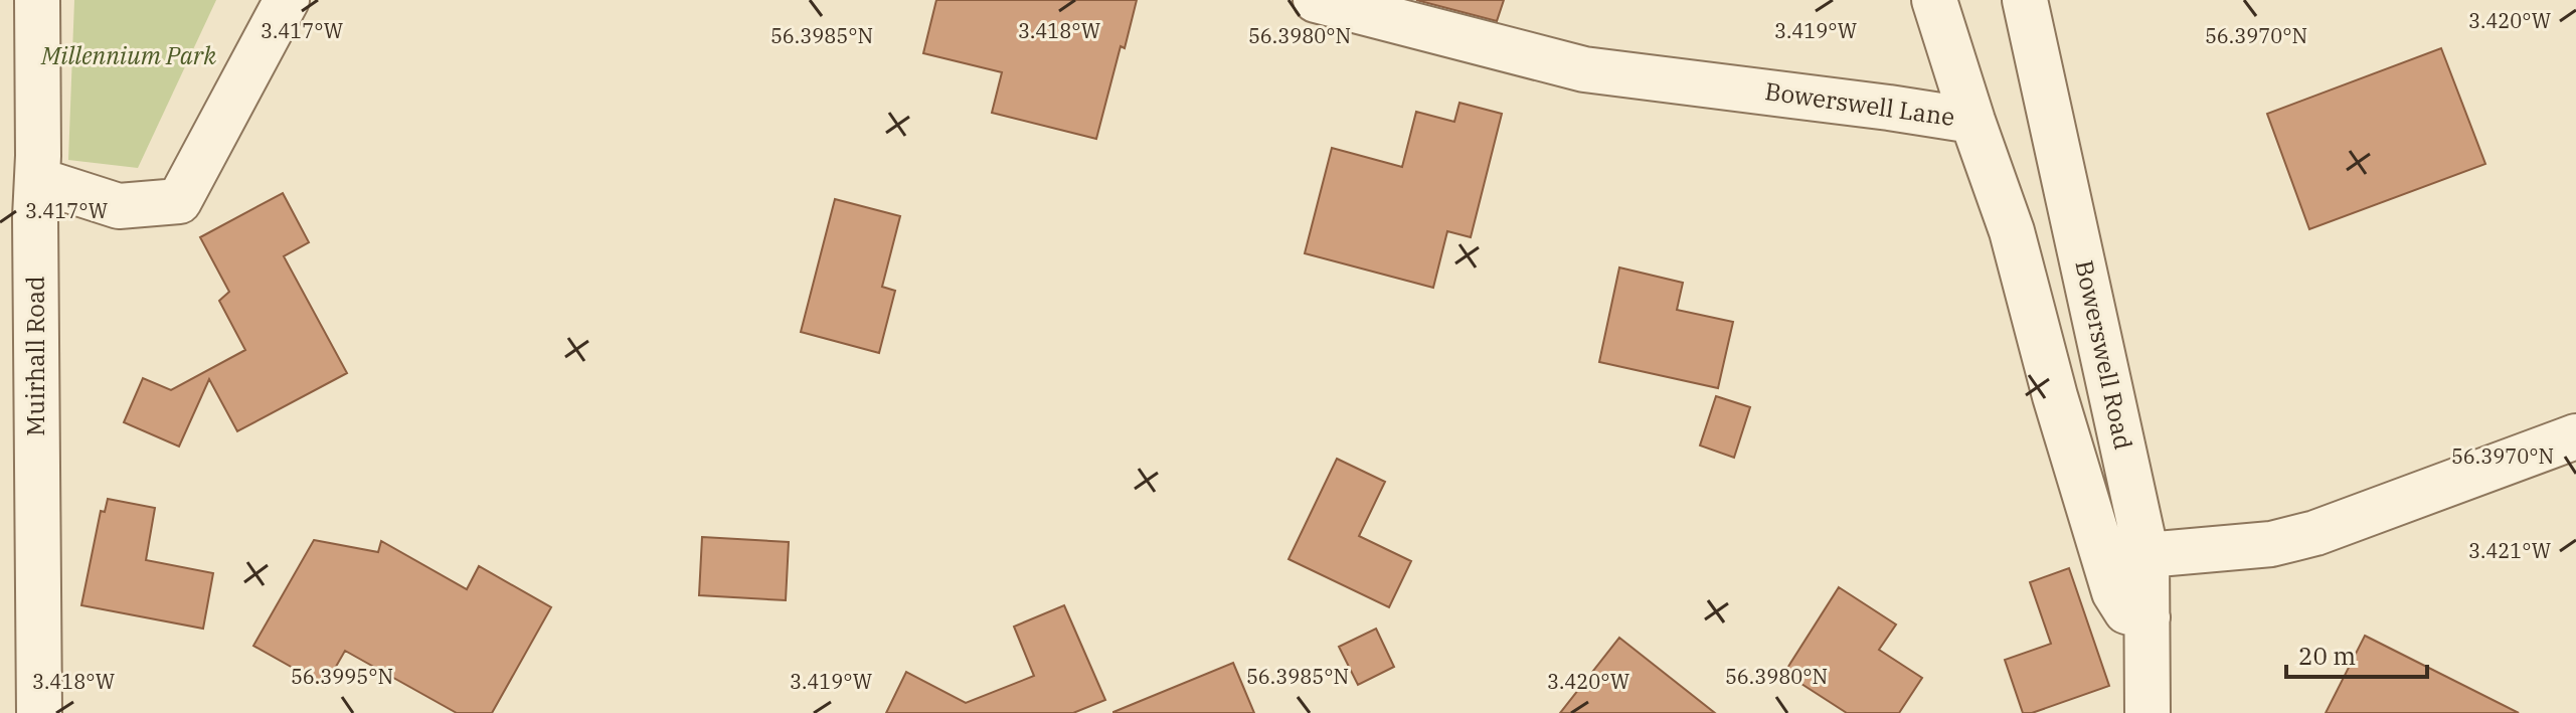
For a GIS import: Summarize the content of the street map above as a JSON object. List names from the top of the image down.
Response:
{
  "streets": {
    "street": ["Bowerswell Lane", "Bowerswell Road", "Muirhall Road"]
  },
  "crossings": [
    ["Bowerswell Lane", "Bowerswell Road"]
  ],
  "parks": ["Millennium Park"],
  "scale_bar": "20 m",
  "coordinates": [
    "3.420°W",
    "3.418°W",
    "3.417°W",
    "3.419°W",
    "56.3985°N",
    "56.3980°N",
    "56.3970°N",
    "3.421°W",
    "56.3995°N"
  ]
}
